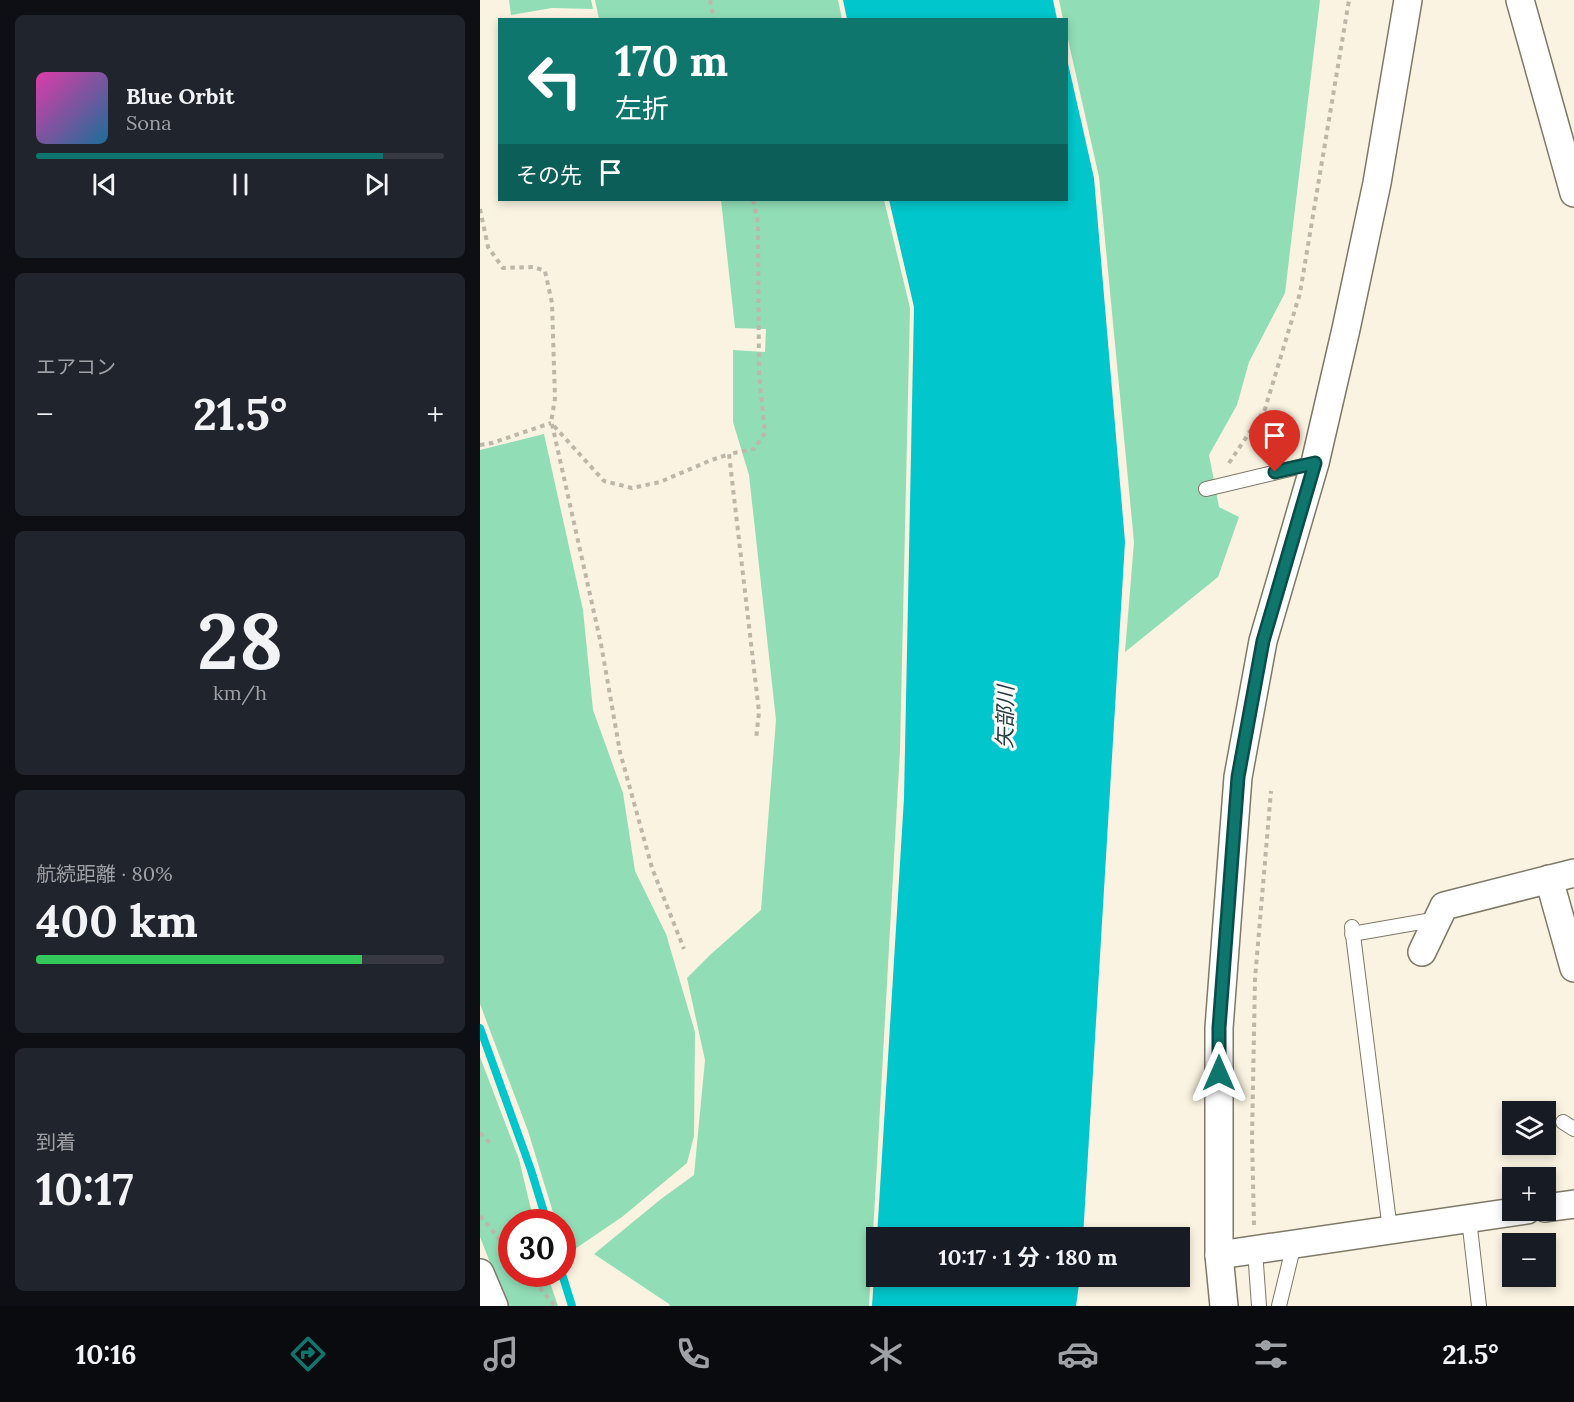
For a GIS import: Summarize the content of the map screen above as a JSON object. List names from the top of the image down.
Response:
{
  "water": ["矢部川"],
  "page": {
    "turn": ["170 m", "左折"],
    "song": ["Blue Orbit", "Sona"],
    "then": "その先",
    "tile": [
      "エアコン",
      ["28", "km/h"],
      ["航続距離 · 80%", "400 km"],
      ["到着", "10:17"]
    ],
    "heat": ["−", "21.5°", "+"],
    "map_buttons": ["+", "−"],
    "limit": "30",
    "trip": "10:17 · 1 分 · 180 m",
    "tabs": ["10:16", "21.5°"]
  }
}
